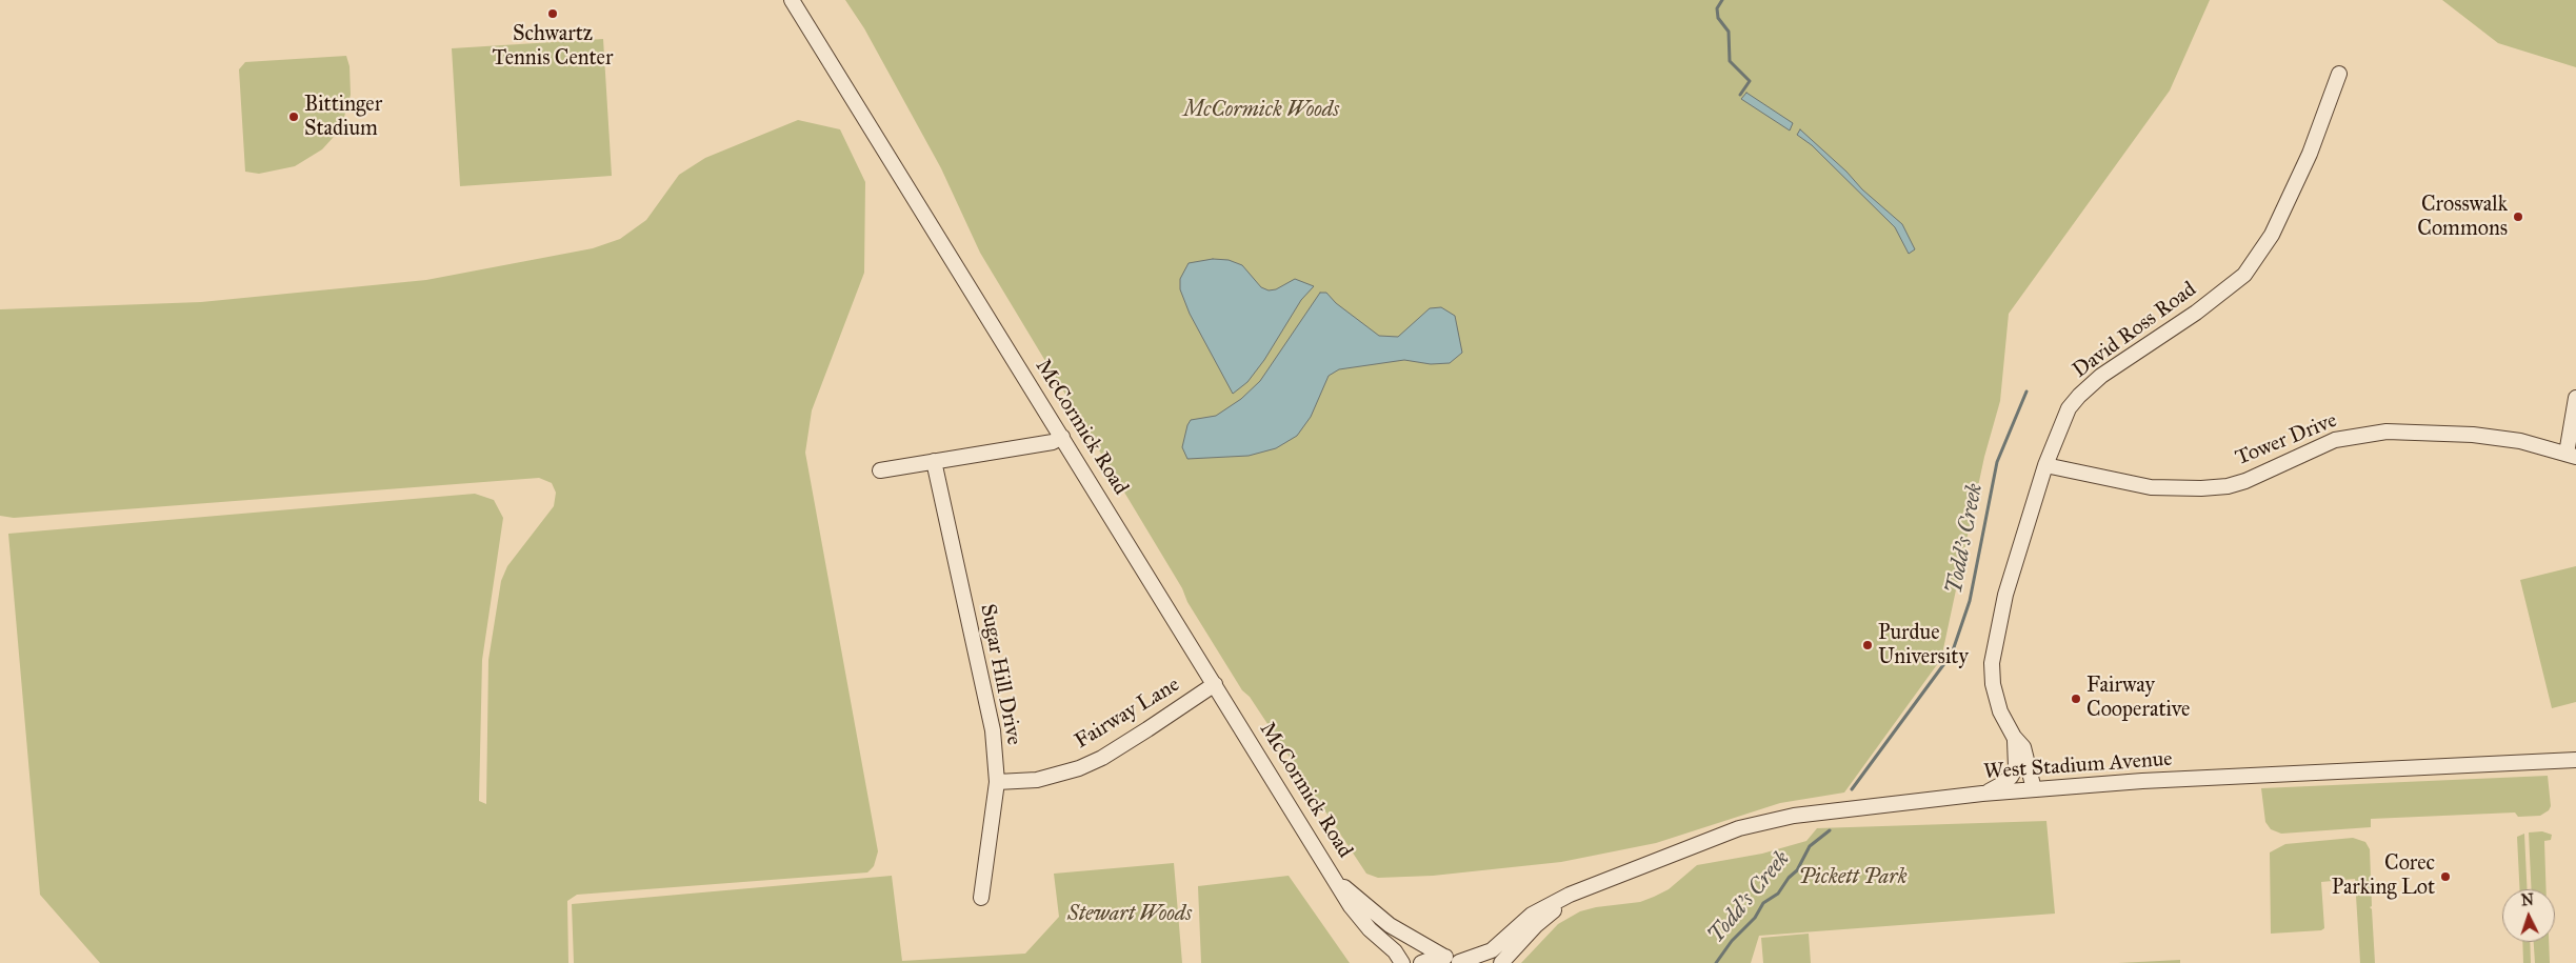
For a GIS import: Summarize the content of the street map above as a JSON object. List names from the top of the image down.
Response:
{
  "streets": {
    "street": [
      "David Ross Road",
      "McCormick Road",
      "Tower Drive",
      "Sugar Hill Drive",
      "Fairway Lane",
      "West Stadium Avenue"
    ]
  },
  "crossings": [
    ["David Ross Road", "Tower Drive"],
    ["David Ross Road", "West Stadium Avenue"],
    ["McCormick Road", "Fairway Lane"],
    ["McCormick Road", "West Stadium Avenue"],
    ["Sugar Hill Drive", "Fairway Lane"]
  ],
  "water": ["Todd's Creek"],
  "parks": ["McCormick Woods", "Pickett Park", "Stewart Woods"],
  "places": [
    "Schwartz Tennis Center",
    "Bittinger Stadium",
    "Crosswalk Commons",
    "Purdue University",
    "Fairway Cooperative",
    "Corec Parking Lot"
  ],
  "north": "top"
}
